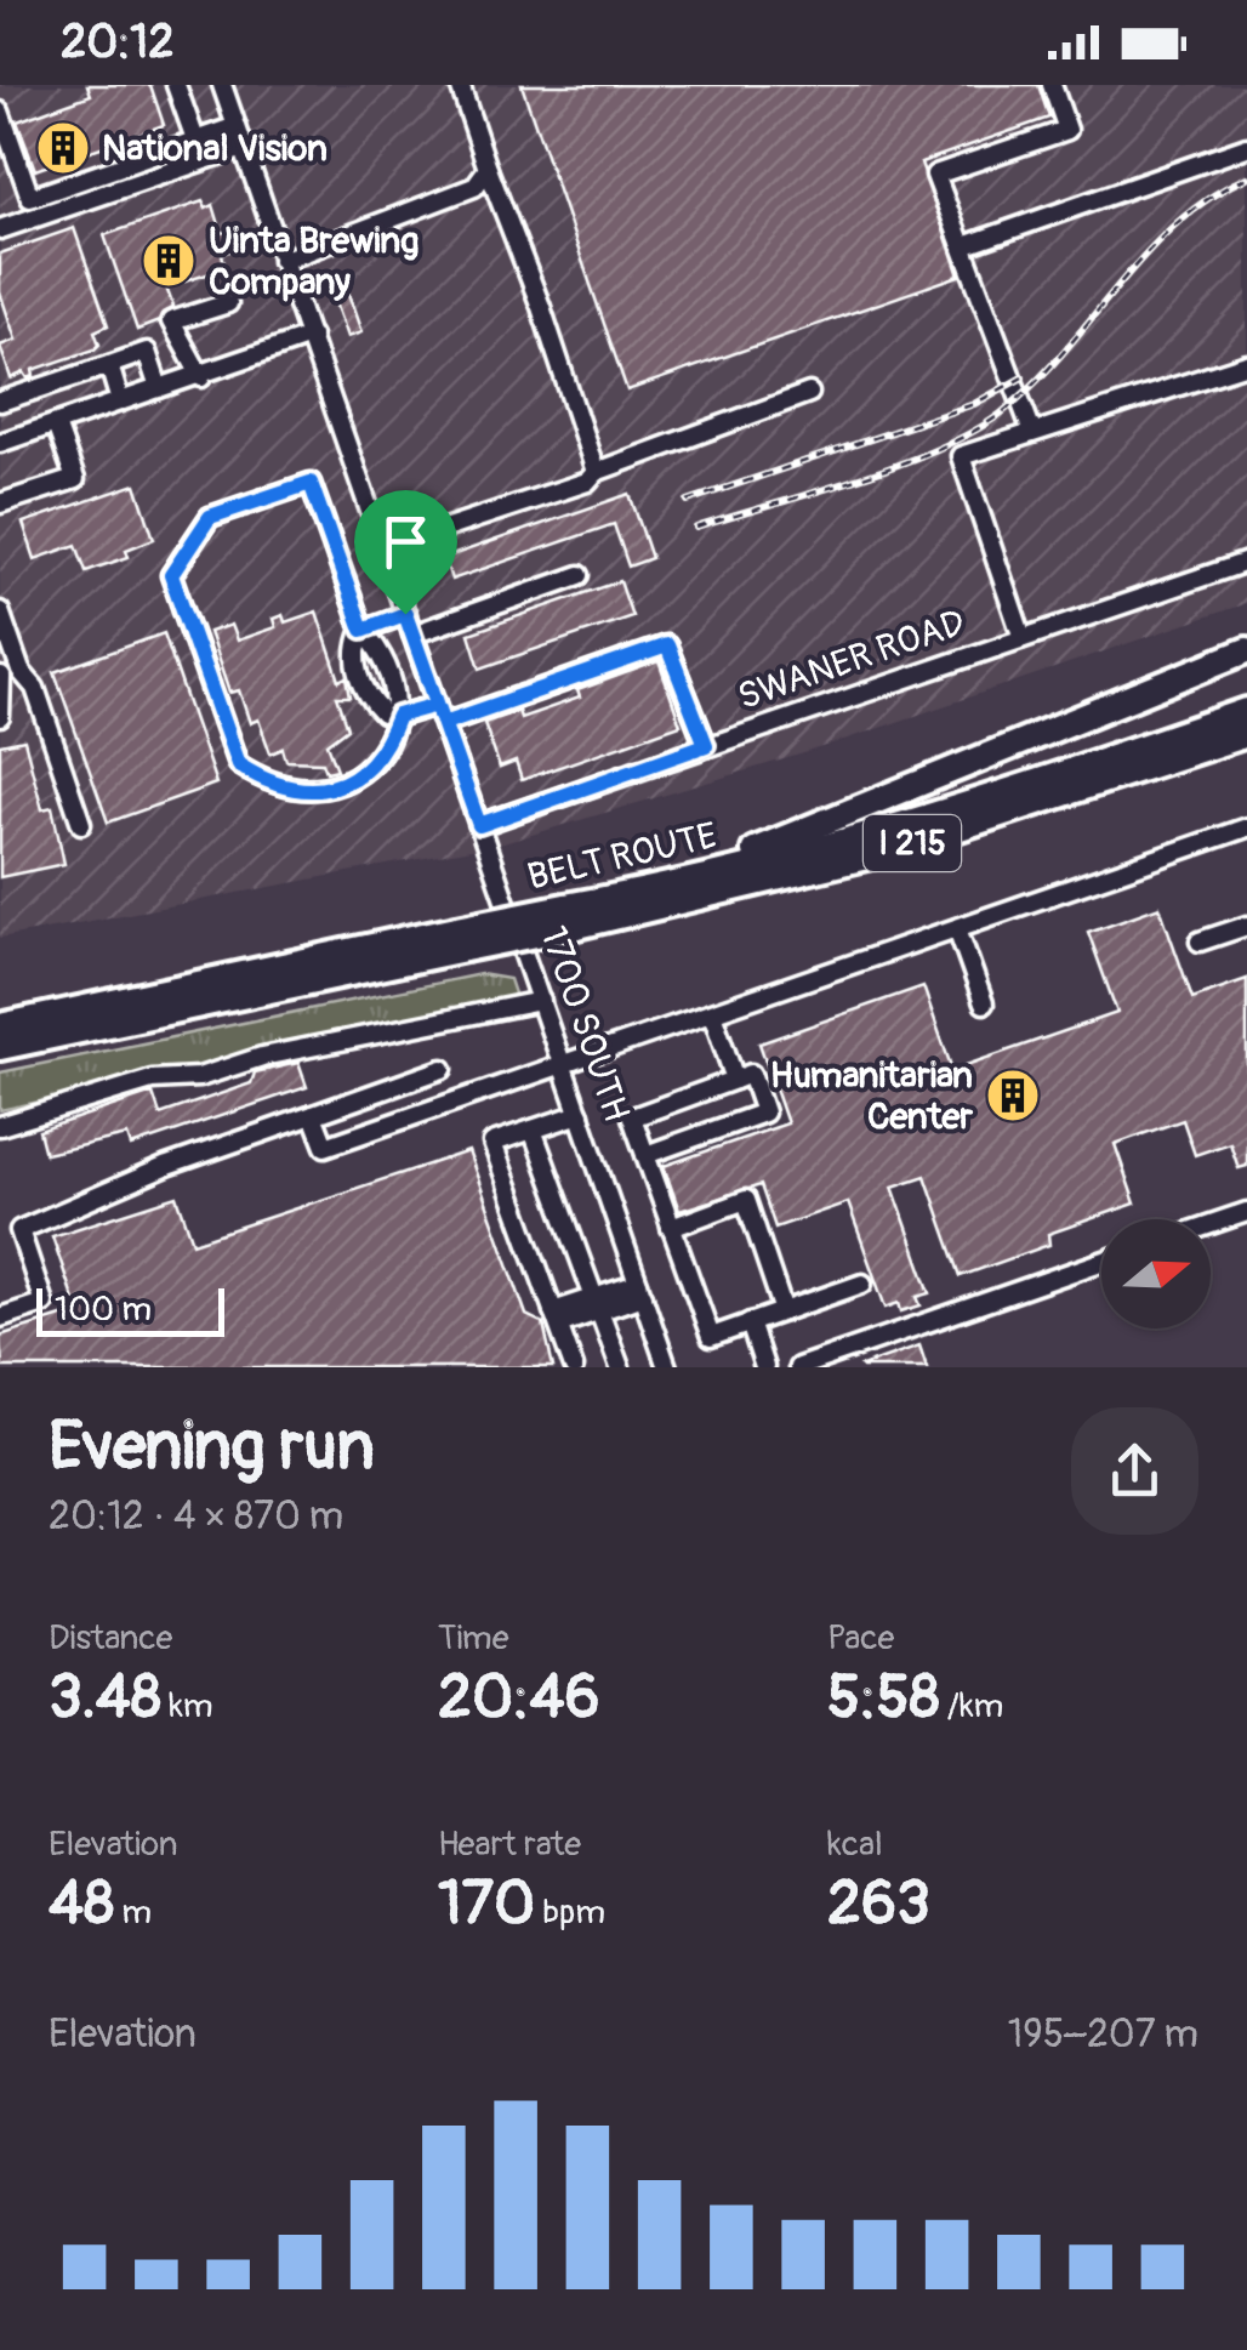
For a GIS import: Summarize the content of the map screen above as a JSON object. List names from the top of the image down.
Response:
{
  "streets": {
    "highway": ["I 215", "BELT ROUTE"],
    "street": ["SWANER ROAD", "1700 SOUTH"]
  },
  "crossings": [
    ["SWANER ROAD", "1700 SOUTH"]
  ],
  "places": {
    "building": ["National Vision", "Uinta Brewing Company", "Humanitarian Center"]
  },
  "scale_bar": "100 m",
  "north": "right",
  "page": {
    "status": "20:12",
    "scale": "100 m",
    "heading": ["Evening run", "20:12 · 4 × 870 m"],
    "stats": [
      ["Distance", "3.48 km"],
      ["Time", "20:46"],
      ["Pace", "5:58 /km"],
      ["Elevation", "48 m"],
      ["Heart rate", "170 bpm"],
      ["kcal", "263"]
    ],
    "chart": ["Elevation", "195–207 m"]
  }
}
